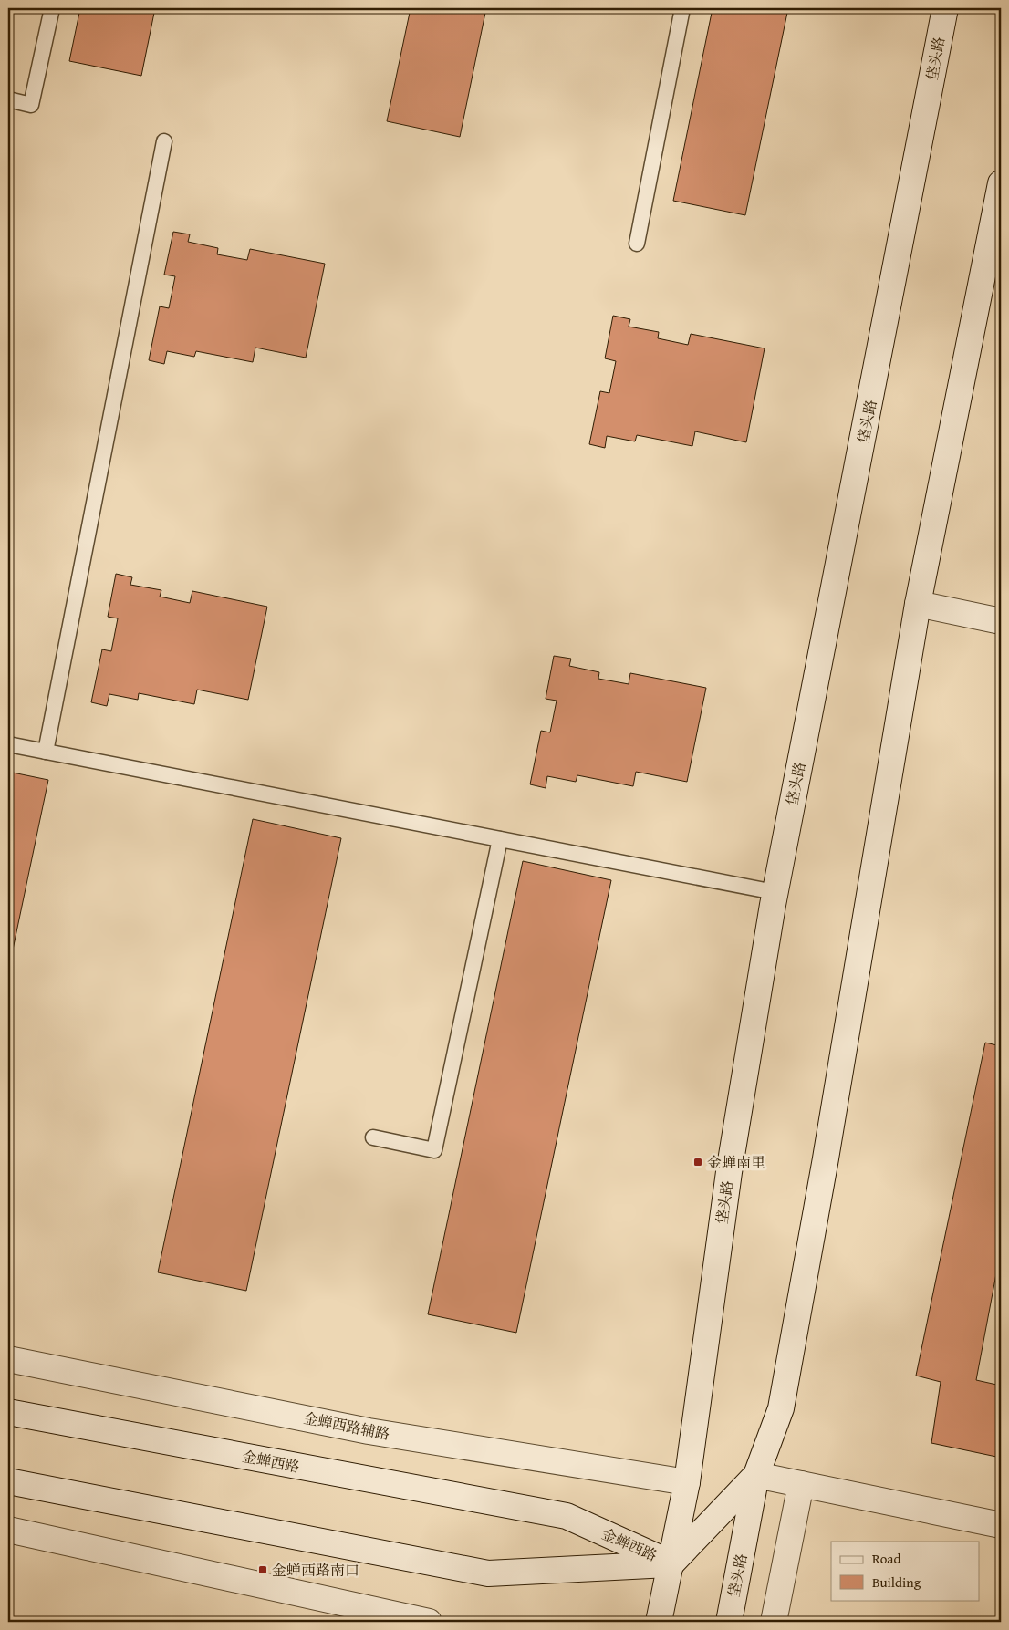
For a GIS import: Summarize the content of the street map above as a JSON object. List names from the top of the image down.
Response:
{
  "streets": {
    "main road": ["垡头路", "金蝉西路辅路", "金蝉西路"]
  },
  "crossings": [
    ["垡头路", "金蝉西路辅路"],
    ["垡头路", "金蝉西路"]
  ],
  "places": {
    "transit": ["金蝉南里", "金蝉西路南口"]
  },
  "legend": ["Road", "Building"]
}
